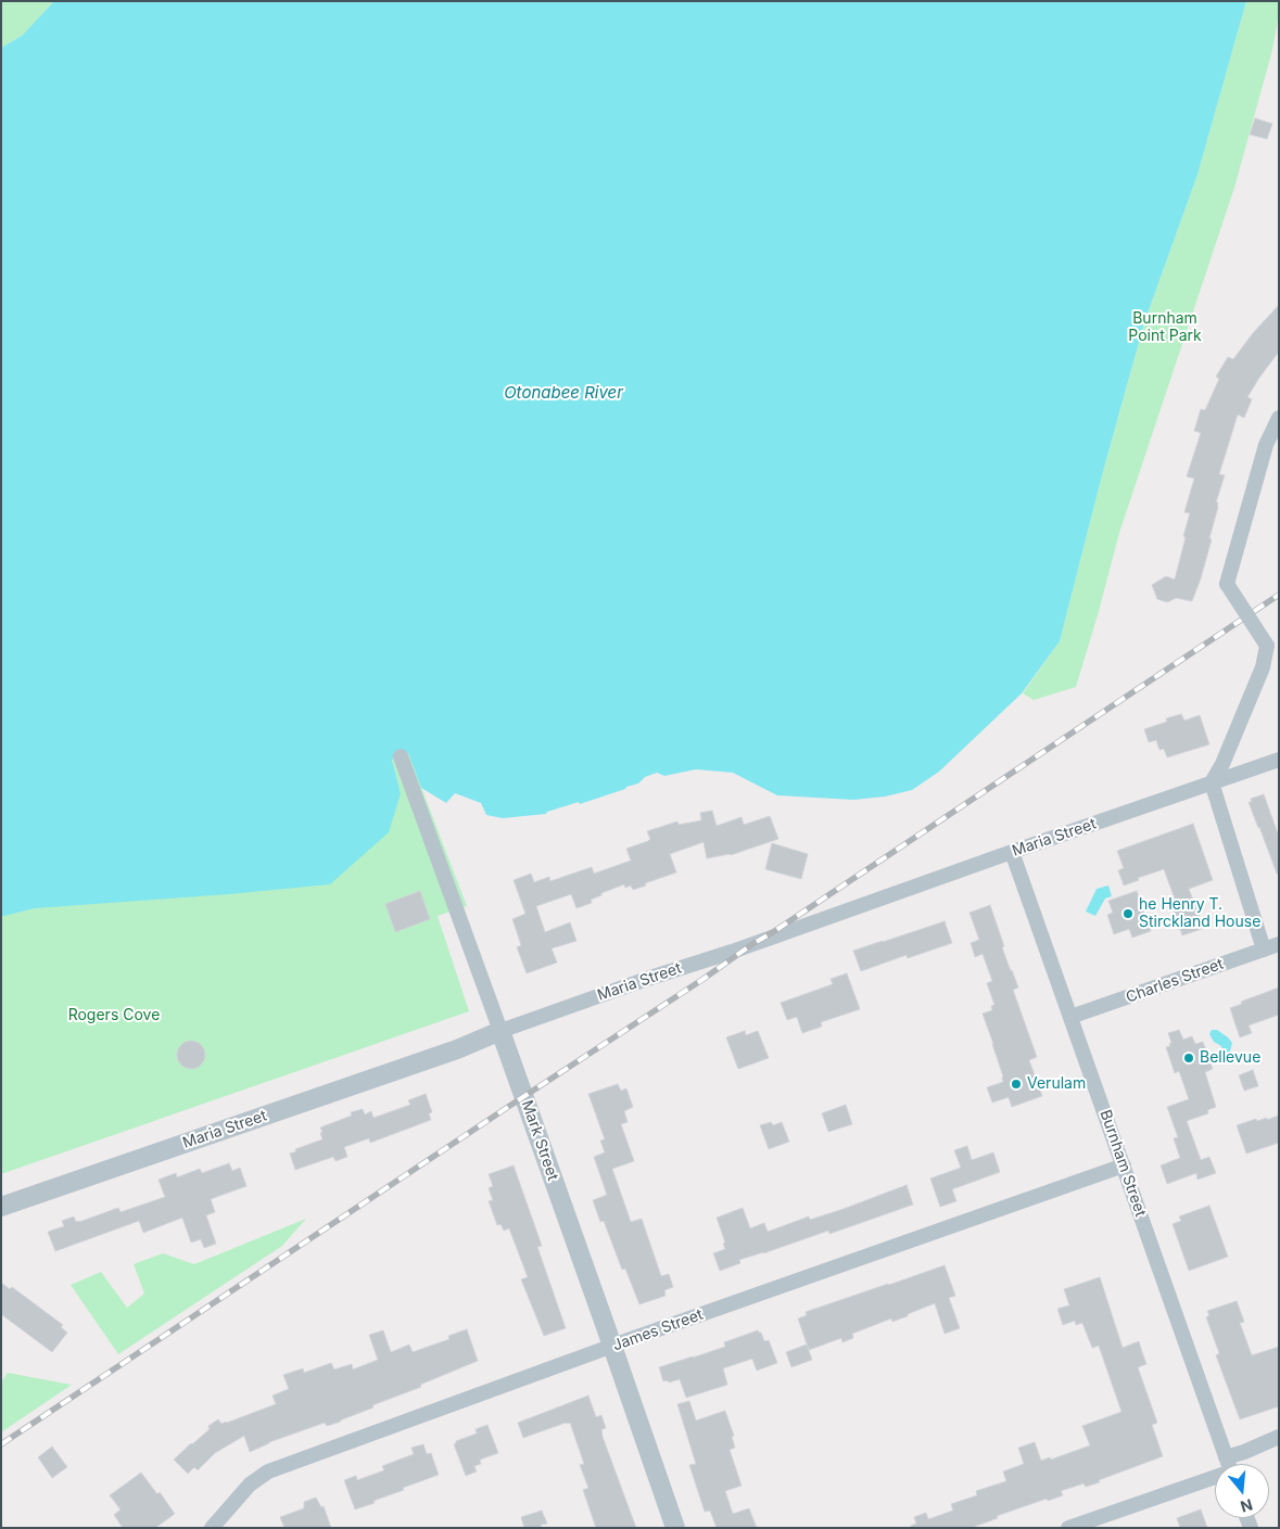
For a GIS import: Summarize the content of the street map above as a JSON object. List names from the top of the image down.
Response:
{
  "streets": {
    "street": [
      "Maria Street",
      "Charles Street",
      "Mark Street",
      "Burnham Street",
      "James Street"
    ]
  },
  "crossings": [
    ["Maria Street", "Mark Street"],
    ["Maria Street", "Burnham Street"],
    ["Charles Street", "Burnham Street"],
    ["Mark Street", "James Street"],
    ["Burnham Street", "James Street"]
  ],
  "water": ["Otonabee River"],
  "parks": ["Burnham Point Park", "Rogers Cove"],
  "places": ["he Henry T. Stirckland House", "Bellevue", "Verulam"],
  "north": "bottom"
}
